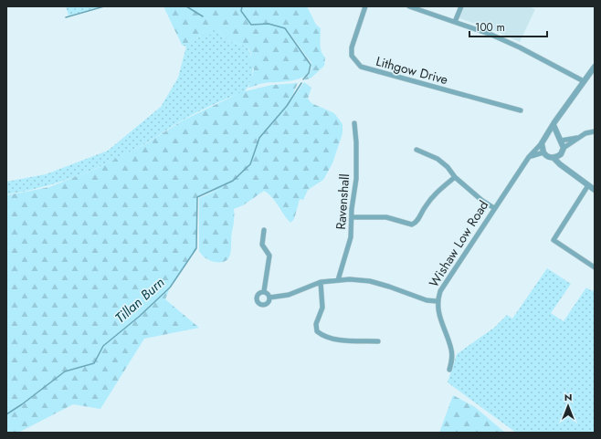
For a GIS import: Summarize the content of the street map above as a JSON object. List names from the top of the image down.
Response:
{
  "streets": {
    "street": ["Lithgow Drive", "Ravenshall", "Wishaw Low Road"]
  },
  "water": ["Tillan Burn"],
  "scale_bar": "100 m",
  "north": "top"
}
